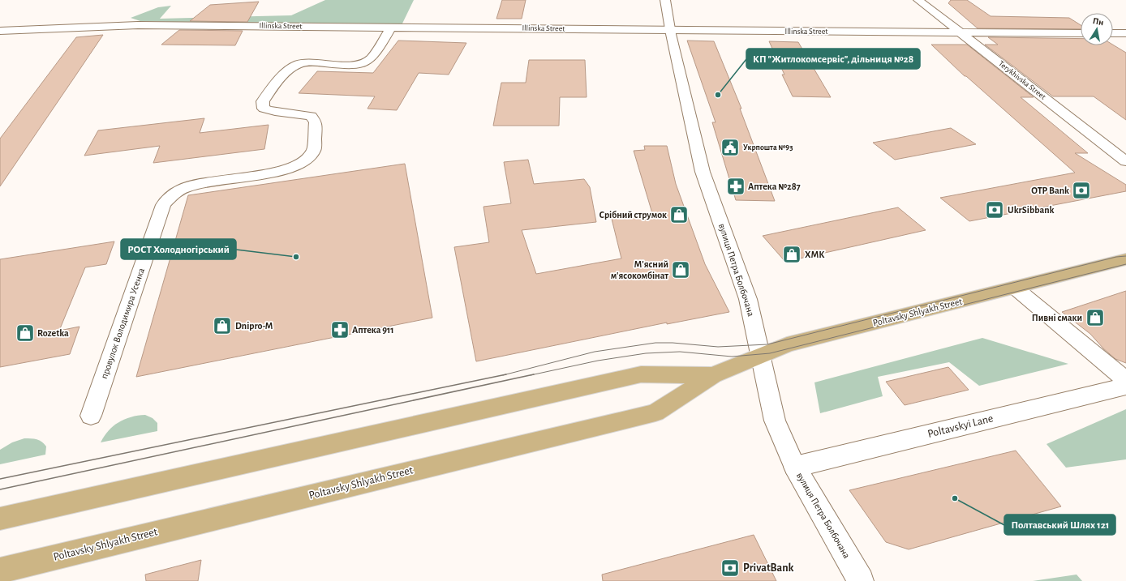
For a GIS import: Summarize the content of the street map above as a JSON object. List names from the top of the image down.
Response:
{
  "streets": {
    "main road": ["Poltavsky Shlyakh Street"],
    "street": [
      "Illinska Street",
      "Terykhivska Street",
      "вулиця Петра Болбочана",
      "провулок Володимира Усенка",
      "Poltavskyi Lane"
    ]
  },
  "crossings": [
    ["Illinska Street", "Terykhivska Street"],
    ["Illinska Street", "вулиця Петра Болбочана"],
    ["Illinska Street", "провулок Володимира Усенка"],
    ["вулиця Петра Болбочана", "Poltavsky Shlyakh Street"],
    ["вулиця Петра Болбочана", "Poltavskyi Lane"]
  ],
  "places": {
    "other": ["КП \"Житлокомсервіс\", дільниця №28", "РОСТ Холодногірський", "Полтавський Шлях 121"],
    "public building": ["Укрпошта №93"],
    "pharmacy": ["Аптека №287", "Аптека 911"],
    "bank": ["OTP Bank", "UkrSibbank", "PrivatBank"],
    "shop": [
      "Срібний струмок",
      "ХМК",
      "М'ясний м'ясокомбінат",
      "Пивні смаки",
      "Dnipro-M",
      "Rozetka"
    ]
  },
  "north": "top"
}
